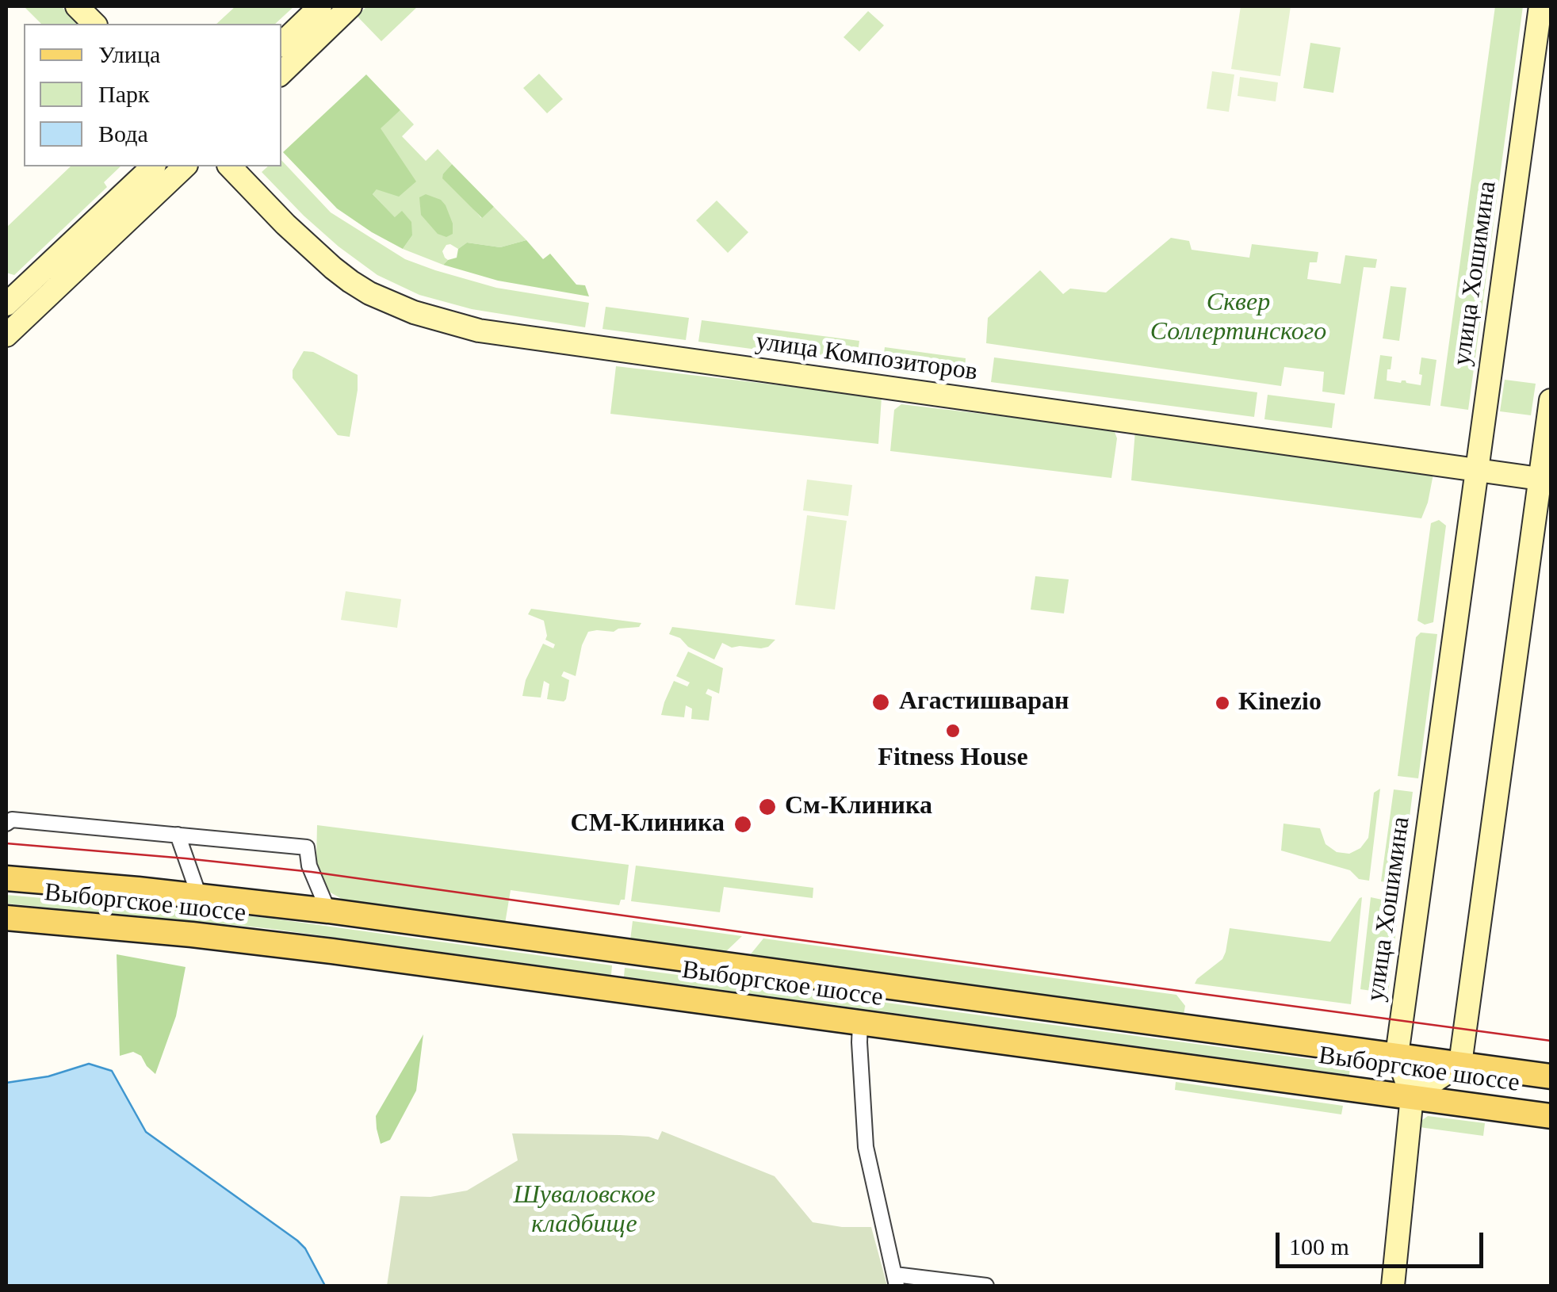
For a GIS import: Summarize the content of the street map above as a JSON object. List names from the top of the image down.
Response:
{
  "streets": {
    "main road": ["Выборгское шоссе"],
    "street": ["улица Хошимина", "улица Композиторов"]
  },
  "crossings": [
    ["улица Хошимина", "улица Композиторов"],
    ["улица Хошимина", "Выборгское шоссе"]
  ],
  "parks": ["Сквер Соллертинского", "Шуваловское кладбище"],
  "places": [
    "Агастишваран",
    "Kinezio",
    "Fitness House",
    "См-Клиника",
    "СМ-Клиника"
  ],
  "legend": ["Улица", "Парк", "Вода"],
  "scale_bar": "100 m"
}
